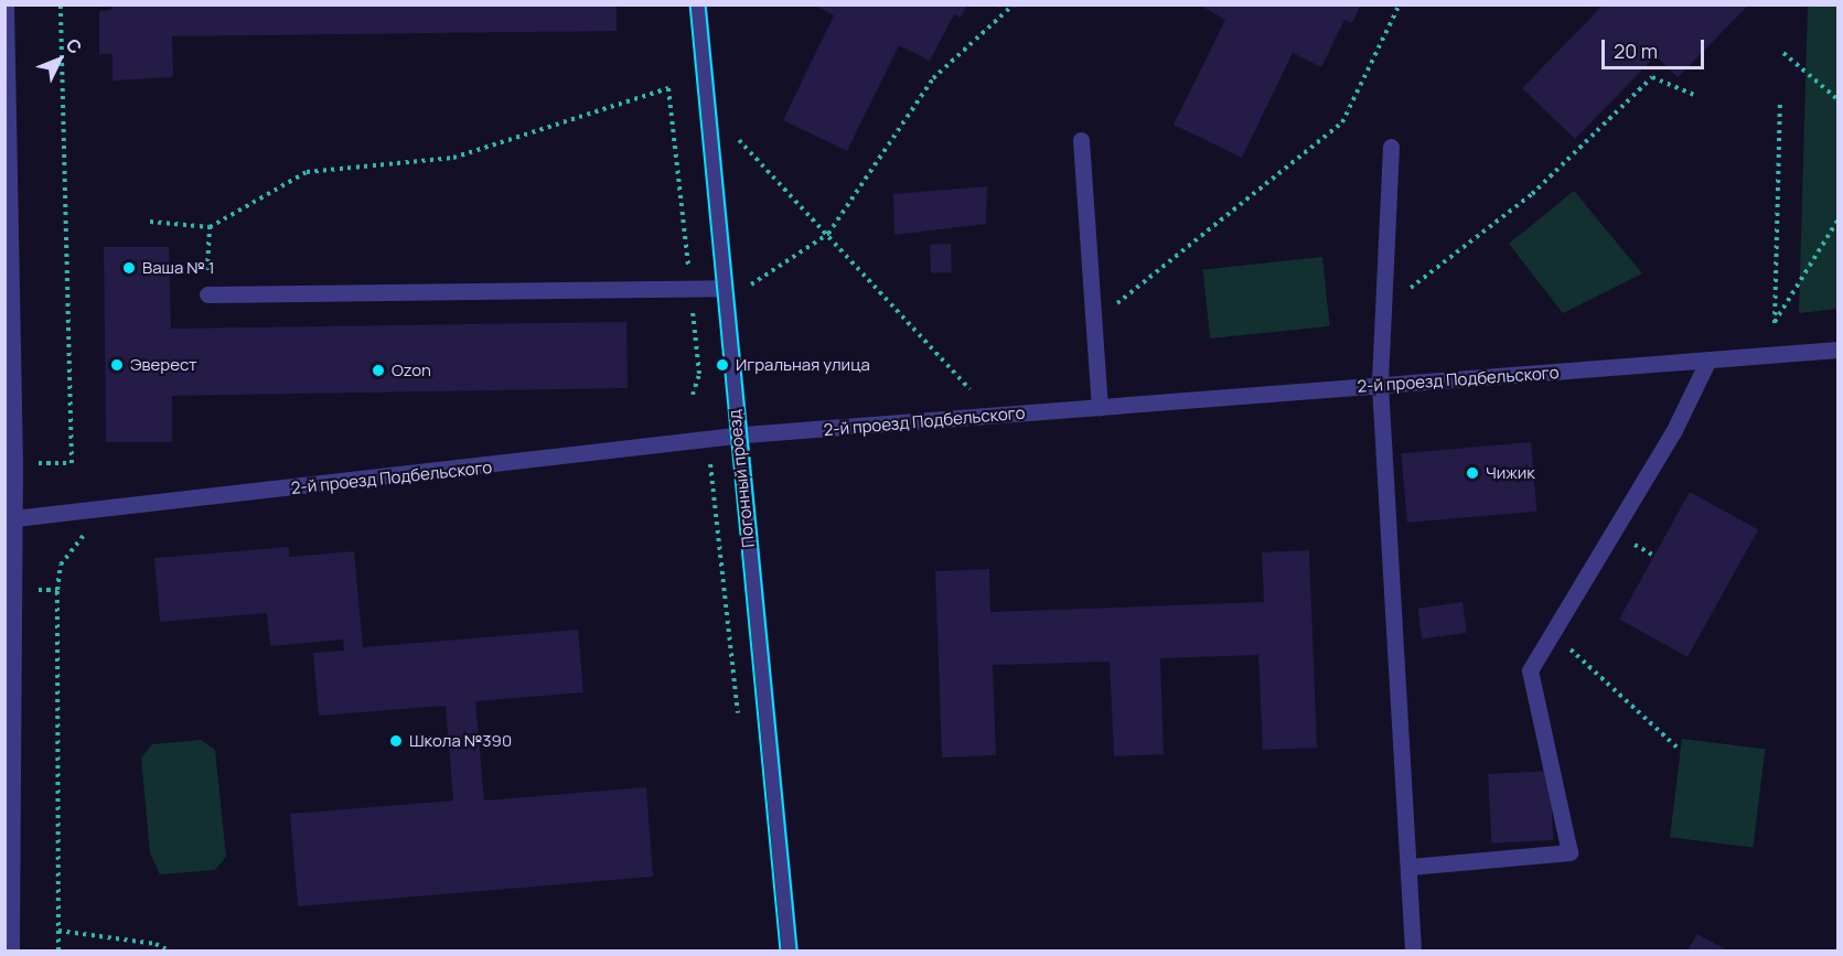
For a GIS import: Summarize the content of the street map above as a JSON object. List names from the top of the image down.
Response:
{
  "streets": {
    "street": ["2-й проезд Подбельского", "Погонный проезд"]
  },
  "crossings": [
    ["2-й проезд Подбельского", "Погонный проезд"]
  ],
  "places": [
    "Ваша № 1",
    "Эверест",
    "Игральная улица",
    "Ozon",
    "Чижик",
    "Школа №390"
  ],
  "scale_bar": "20 m",
  "north": "top right"
}
